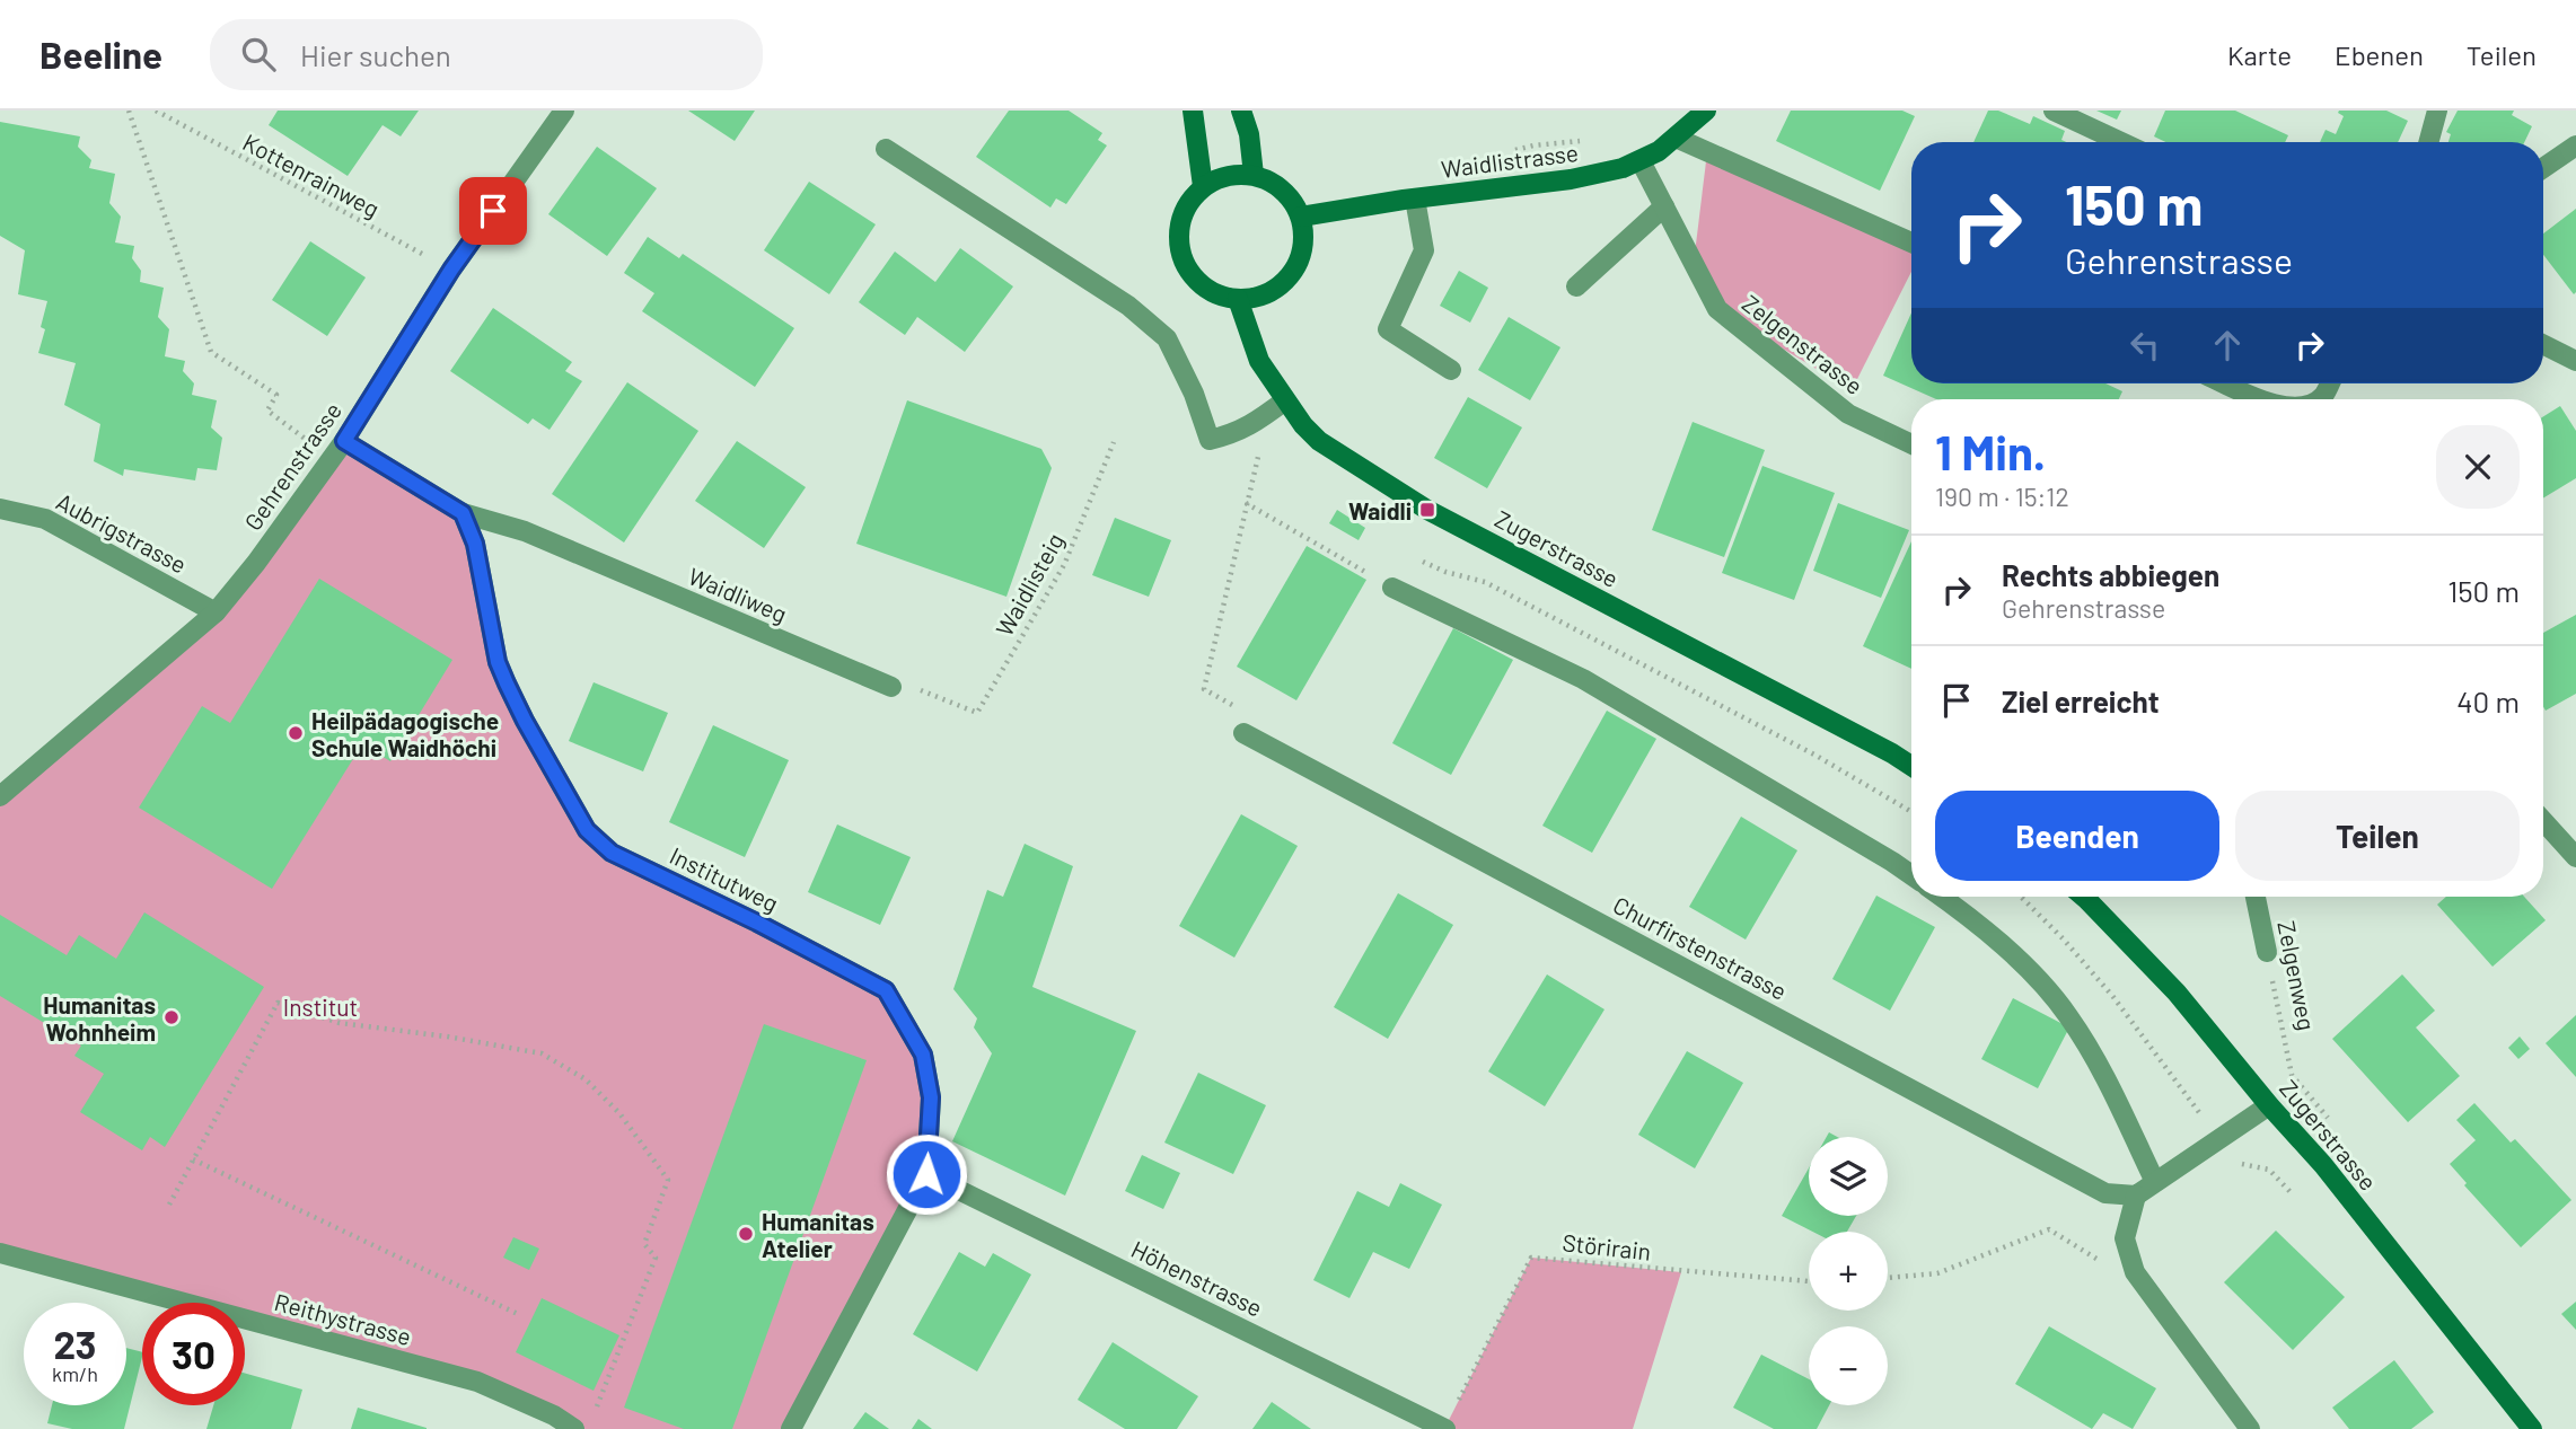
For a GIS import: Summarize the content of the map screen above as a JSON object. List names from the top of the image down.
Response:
{
  "streets": {
    "main road": ["Waidlistrasse", "Zugerstrasse"],
    "street": [
      "Zelgenstrasse",
      "Gehrenstrasse",
      "Aubrigstrasse",
      "Waidliweg",
      "Institutweg",
      "Churfirstenstrasse",
      "Zelgenweg",
      "Höhenstrasse",
      "Reithystrasse"
    ],
    "path": ["Kottenrainweg", "Waidlisteig", "Störirain"]
  },
  "crossings": [
    ["Waidlistrasse", "Zelgenstrasse"],
    ["Waidlistrasse", "Zugerstrasse"],
    ["Kottenrainweg", "Gehrenstrasse"],
    ["Gehrenstrasse", "Aubrigstrasse"],
    ["Waidlisteig", "Waidliweg"],
    ["Waidliweg", "Institutweg"],
    ["Institutweg", "Höhenstrasse"],
    ["Störirain", "Höhenstrasse"]
  ],
  "parks": ["Institut"],
  "places": {
    "transit": ["Waidli"],
    "other": ["Heilpädagogische Schule Waidhöchi", "Humanitas Wohnheim", "Humanitas Atelier"]
  },
  "page": {
    "header": "Beeline",
    "search": "Hier suchen",
    "nav": ["Karte", "Ebenen", "Teilen"],
    "turn": ["150 m", "Gehrenstrasse"],
    "heading": ["1 Min.", "190 m · 15:12"],
    "list": [
      {
        "name": "Rechts abbiegen",
        "note": "Gehrenstrasse",
        "value": "150 m"
      },
      {
        "name": "Ziel erreicht",
        "value": "40 m"
      }
    ],
    "buttons": ["Beenden", "Teilen"],
    "map_buttons": ["+", "−"],
    "speed": "23 km/h",
    "limit": "30"
  }
}
